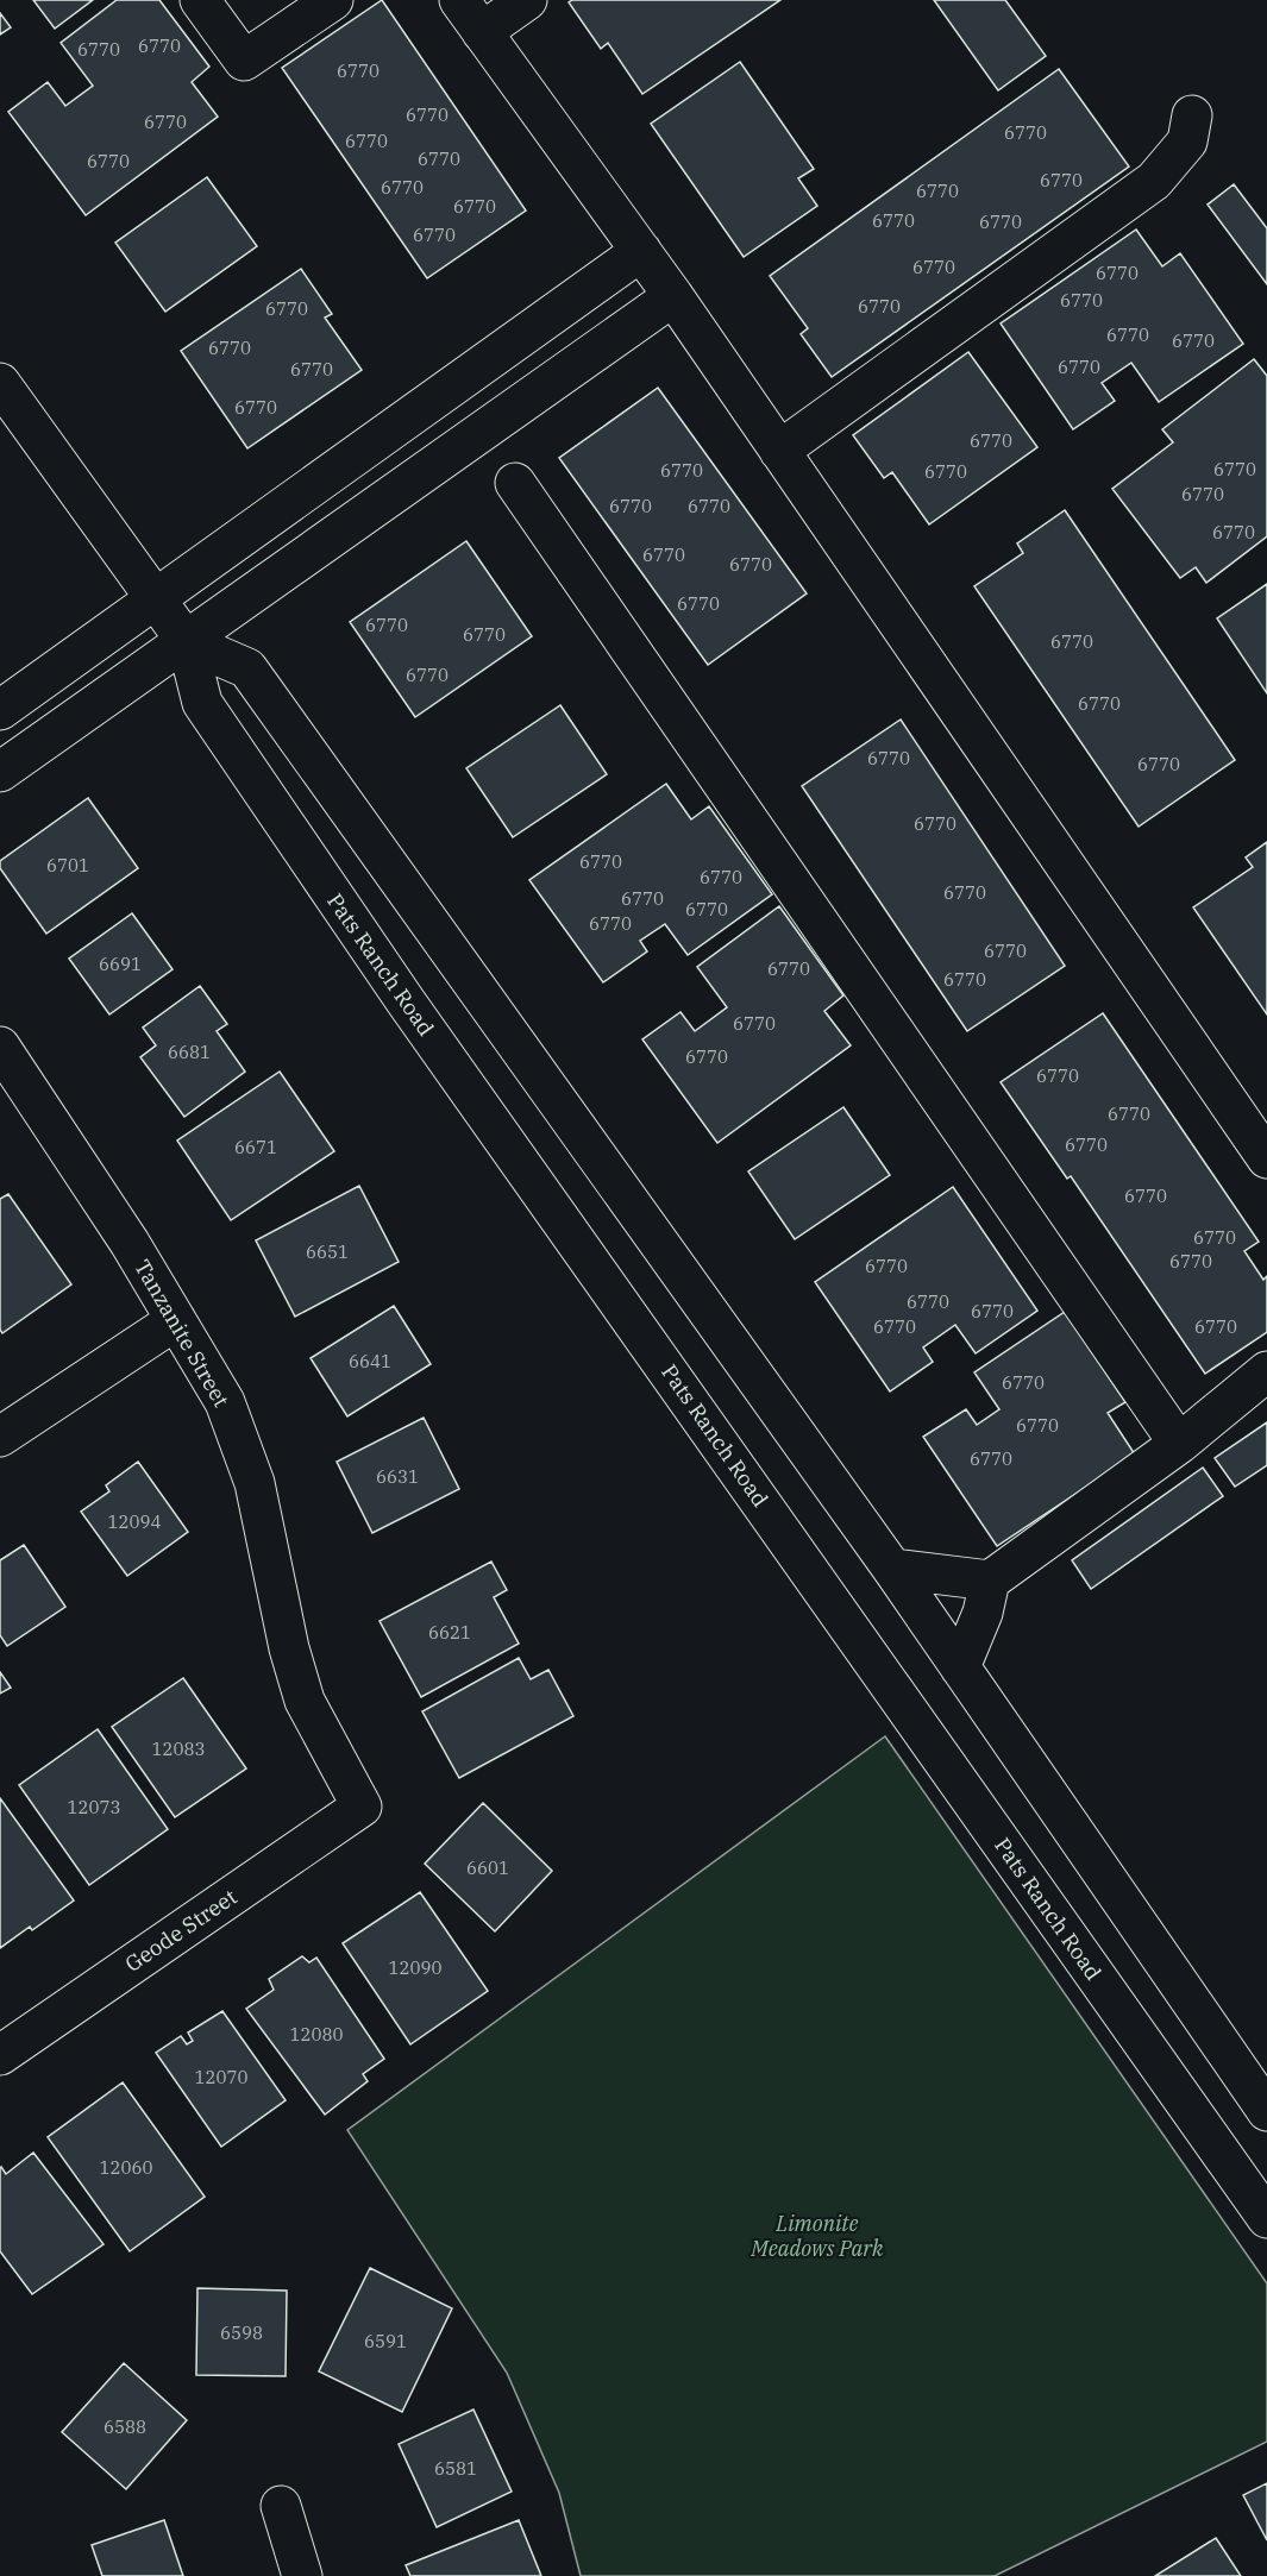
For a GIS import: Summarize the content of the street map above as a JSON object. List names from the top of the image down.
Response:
{
  "streets": {
    "street": ["Pats Ranch Road", "Tanzanite Street", "Geode Street"]
  },
  "crossings": [
    ["Tanzanite Street", "Geode Street"]
  ],
  "parks": ["Limonite Meadows Park"],
  "house_numbers": [
    "6770",
    "6770",
    "6770",
    "6770",
    "6770",
    "6770",
    "6770",
    "6770",
    "6770",
    "6770",
    "6770",
    "6770",
    "6770",
    "6770",
    "6770",
    "6770",
    "6770",
    "6770",
    "6770",
    "6770",
    "6770",
    "6770",
    "6770",
    "6770",
    "6770",
    "6770",
    "6770",
    "6770",
    "6770",
    "6770",
    "6770",
    "6770",
    "6770",
    "6770",
    "6770",
    "6770",
    "6770",
    "6770",
    "6770",
    "6770",
    "6770",
    "6770",
    "6770",
    "6770",
    "6770",
    "6770",
    "6770",
    "6701",
    "6770",
    "6770",
    "6770",
    "6770",
    "6770",
    "6770",
    "6691",
    "6770",
    "6770",
    "6770",
    "6681",
    "6770",
    "6770",
    "6770",
    "6770",
    "6671",
    "6770",
    "6770",
    "6651",
    "6770",
    "6770",
    "6770",
    "6770",
    "6770",
    "6770",
    "6641",
    "6770",
    "6770",
    "6770",
    "6631",
    "12094",
    "6621",
    "12083",
    "12073",
    "6601",
    "12090",
    "12080",
    "12070",
    "12060",
    "6598",
    "6591",
    "6588",
    "6581"
  ]
}
